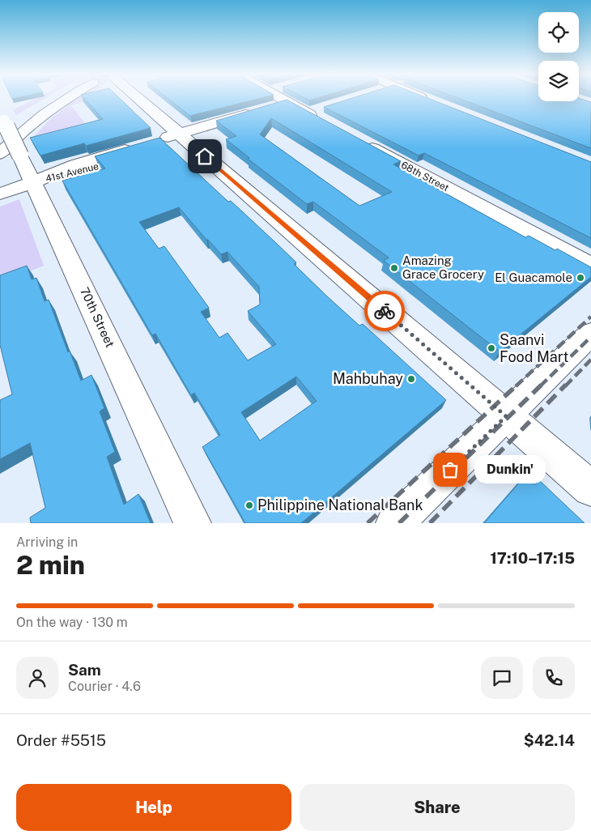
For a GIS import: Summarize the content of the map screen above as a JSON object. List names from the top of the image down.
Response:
{
  "streets": {
    "main road": ["41st Avenue", "68th Street", "70th Street"]
  },
  "crossings": [
    ["41st Avenue", "70th Street"]
  ],
  "places": [
    "Amazing Grace Grocery",
    "El Guacamole",
    "Saanvi Food Mart",
    "Mahbuhay",
    "Dunkin'",
    "Philippine National Bank"
  ],
  "page": {
    "bubble": "Dunkin'",
    "heading": ["2 min", "Arriving in", "17:10–17:15"],
    "panel": [
      "Sam",
      "Courier · 4.6",
      "Order #5515",
      "$42.14"
    ],
    "bar": "On the way · 130 m",
    "buttons": ["Help", "Share"]
  }
}
